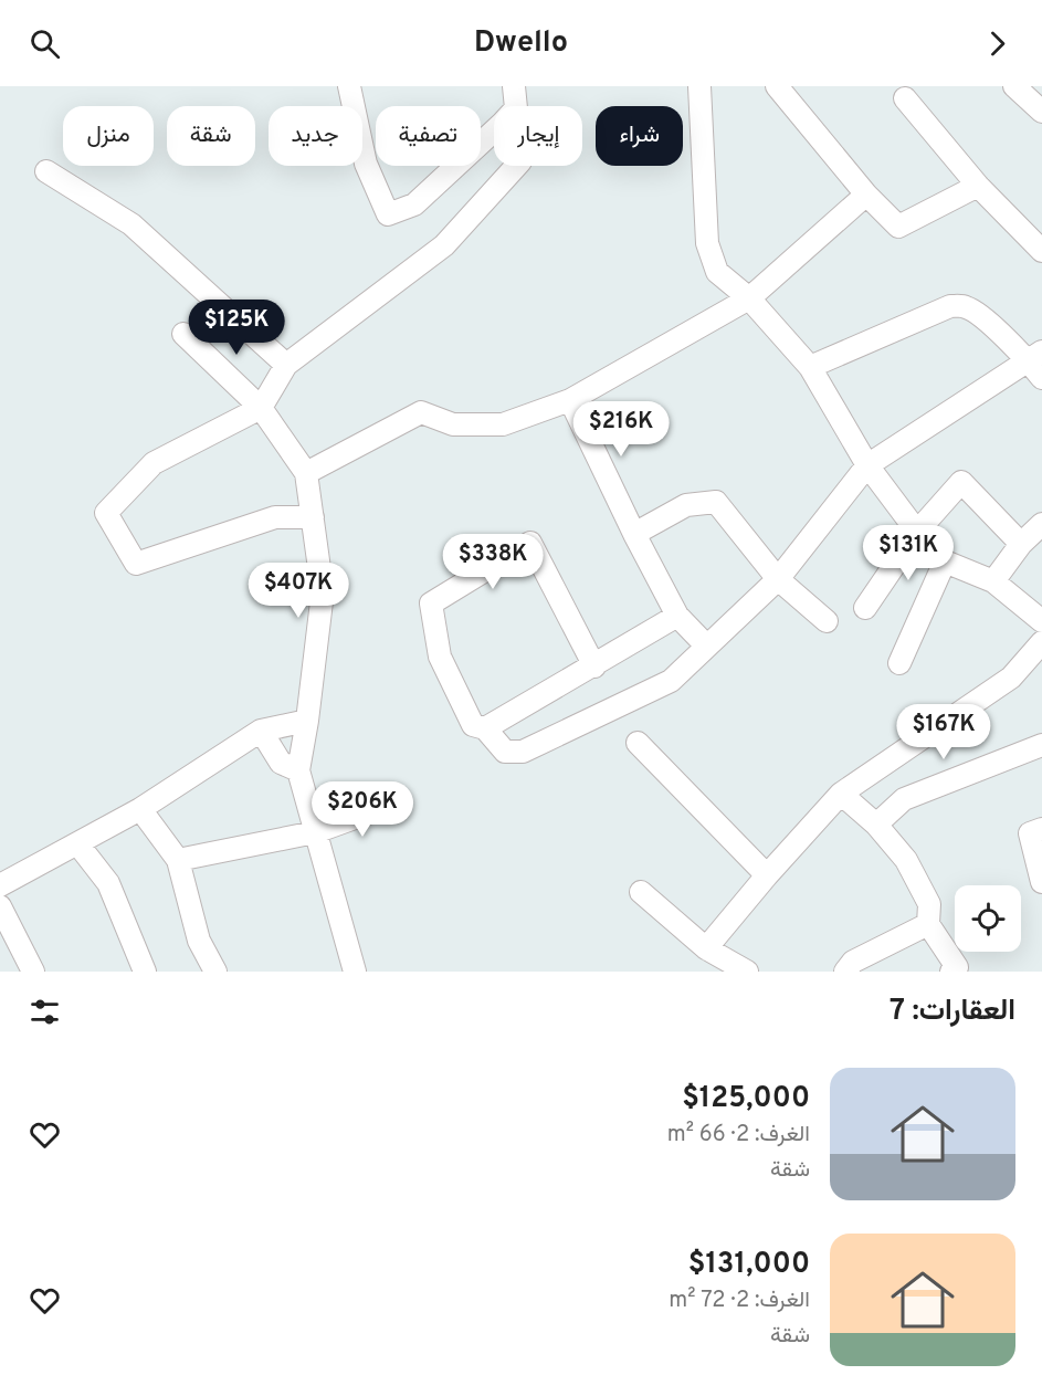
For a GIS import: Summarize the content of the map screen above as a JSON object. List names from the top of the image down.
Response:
{
  "page": {
    "header": "Dwello",
    "chip": [
      "شراء",
      "إيجار",
      "تصفية",
      "جديد",
      "شقة",
      "منزل"
    ],
    "price": [
      "$125K",
      "$216K",
      "$131K",
      "$338K",
      "$407K",
      "$167K",
      "$206K"
    ],
    "heading": "العقارات: 7",
    "list": [
      {
        "name": "$125,000",
        "note": "الغرف: 2 · 66 m² · شقة"
      },
      {
        "name": "$131,000",
        "note": "الغرف: 2 · 72 m² · شقة"
      }
    ]
  }
}
